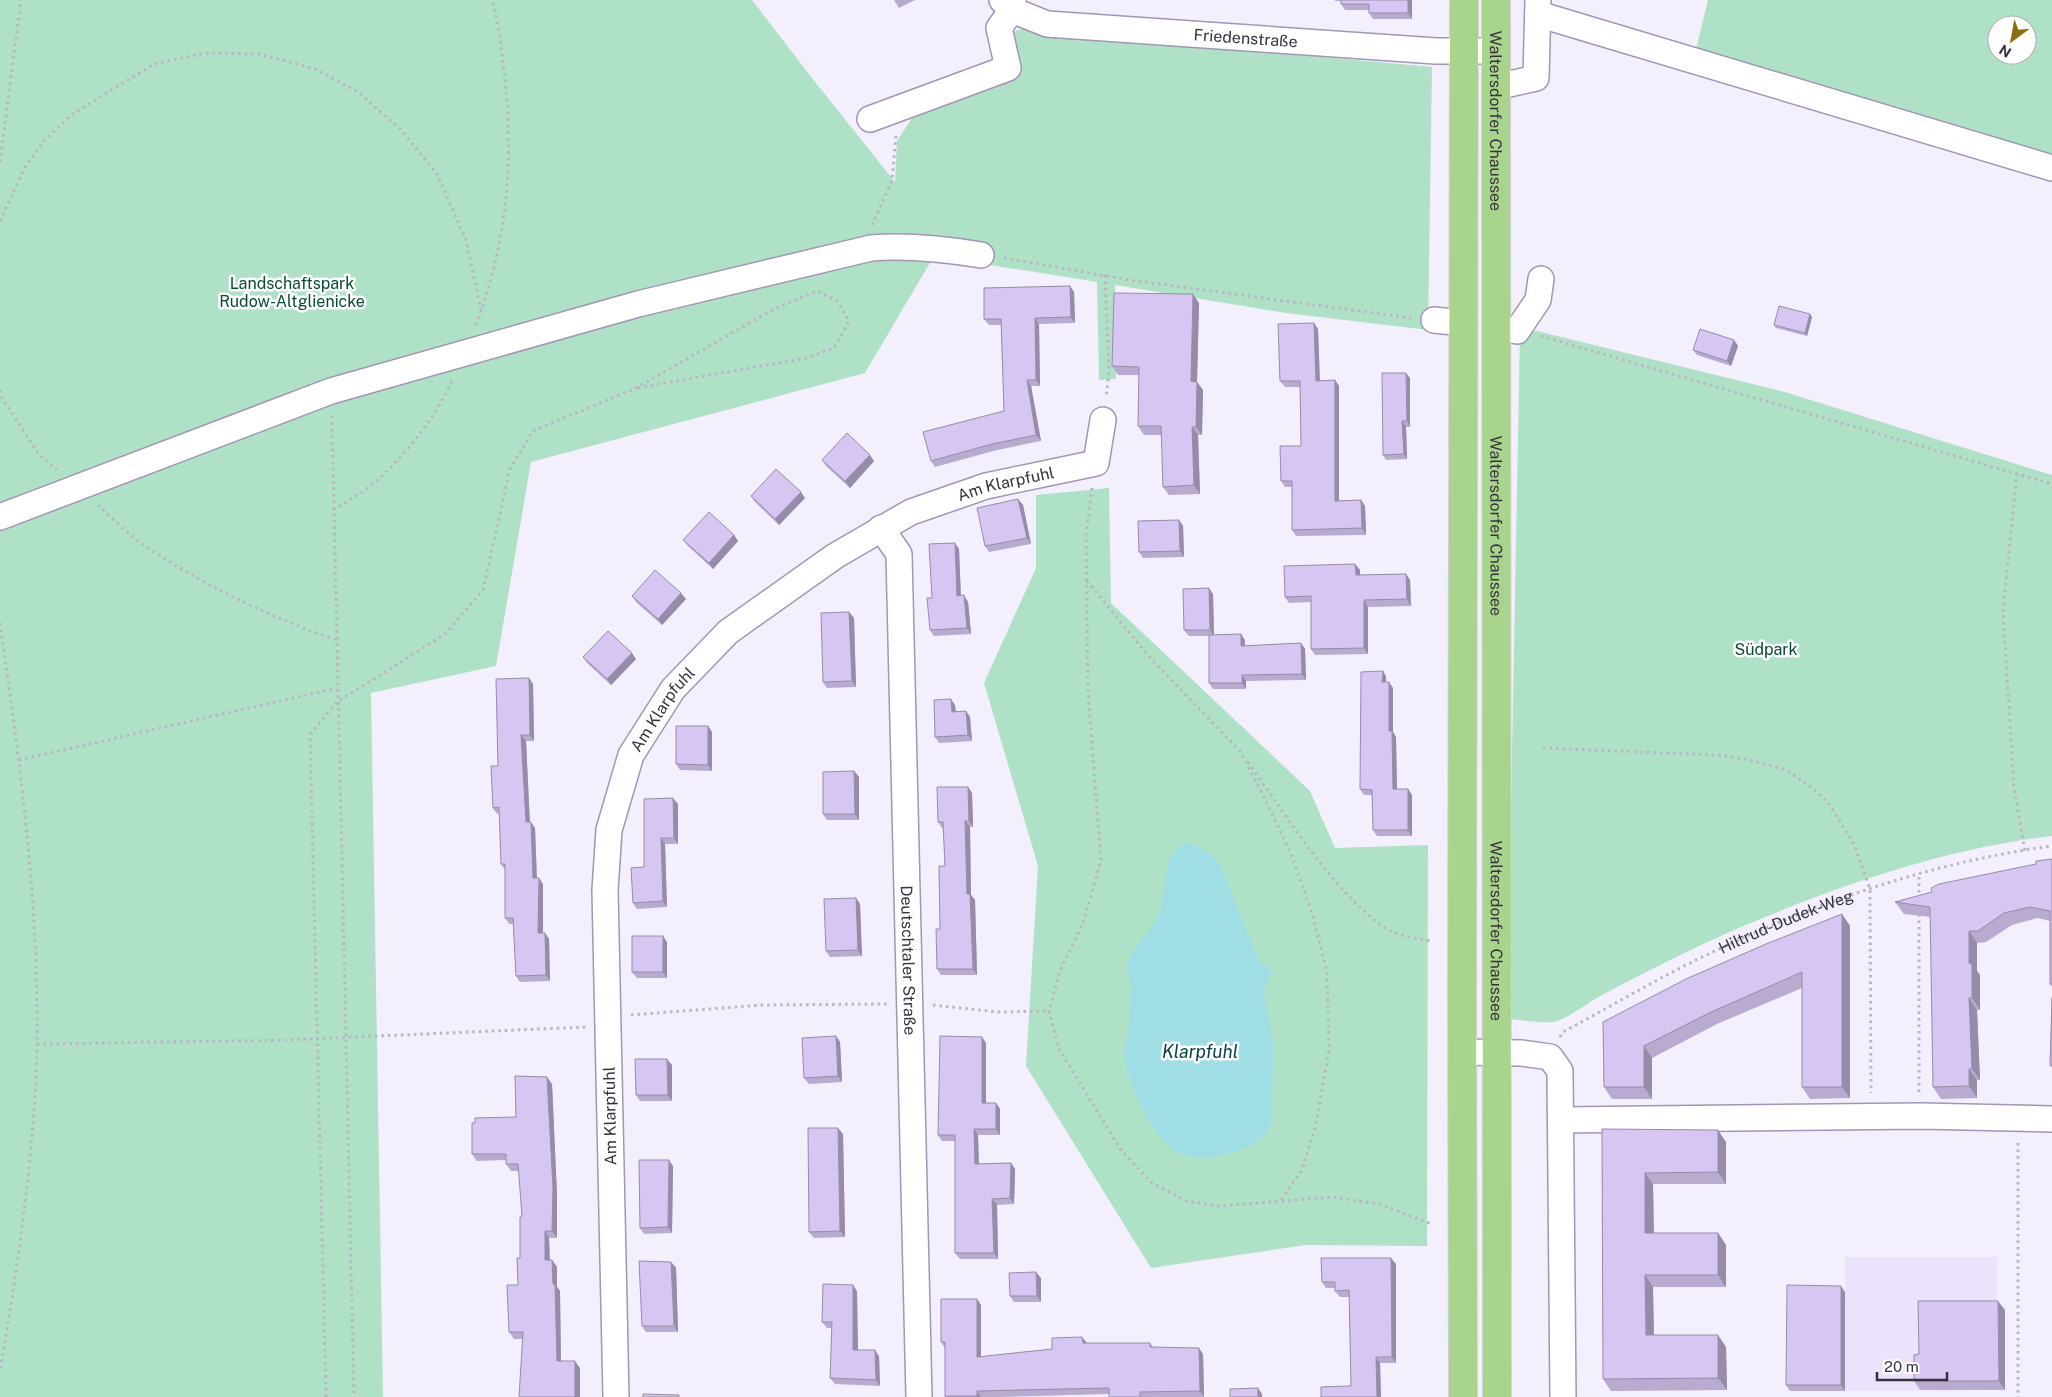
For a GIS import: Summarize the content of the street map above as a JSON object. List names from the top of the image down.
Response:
{
  "streets": {
    "main road": ["Waltersdorfer Chaussee"],
    "street": ["Friedenstraße", "Am Klarpfuhl", "Deutschtaler Straße"],
    "path": ["Hiltrud-Dudek-Weg"]
  },
  "crossings": [
    ["Friedenstraße", "Waltersdorfer Chaussee"],
    ["Am Klarpfuhl", "Deutschtaler Straße"]
  ],
  "water": ["Klarpfuhl"],
  "parks": ["Landschaftspark Rudow-Altglienicke", "Südpark"],
  "scale_bar": "20 m",
  "north": "bottom left"
}
